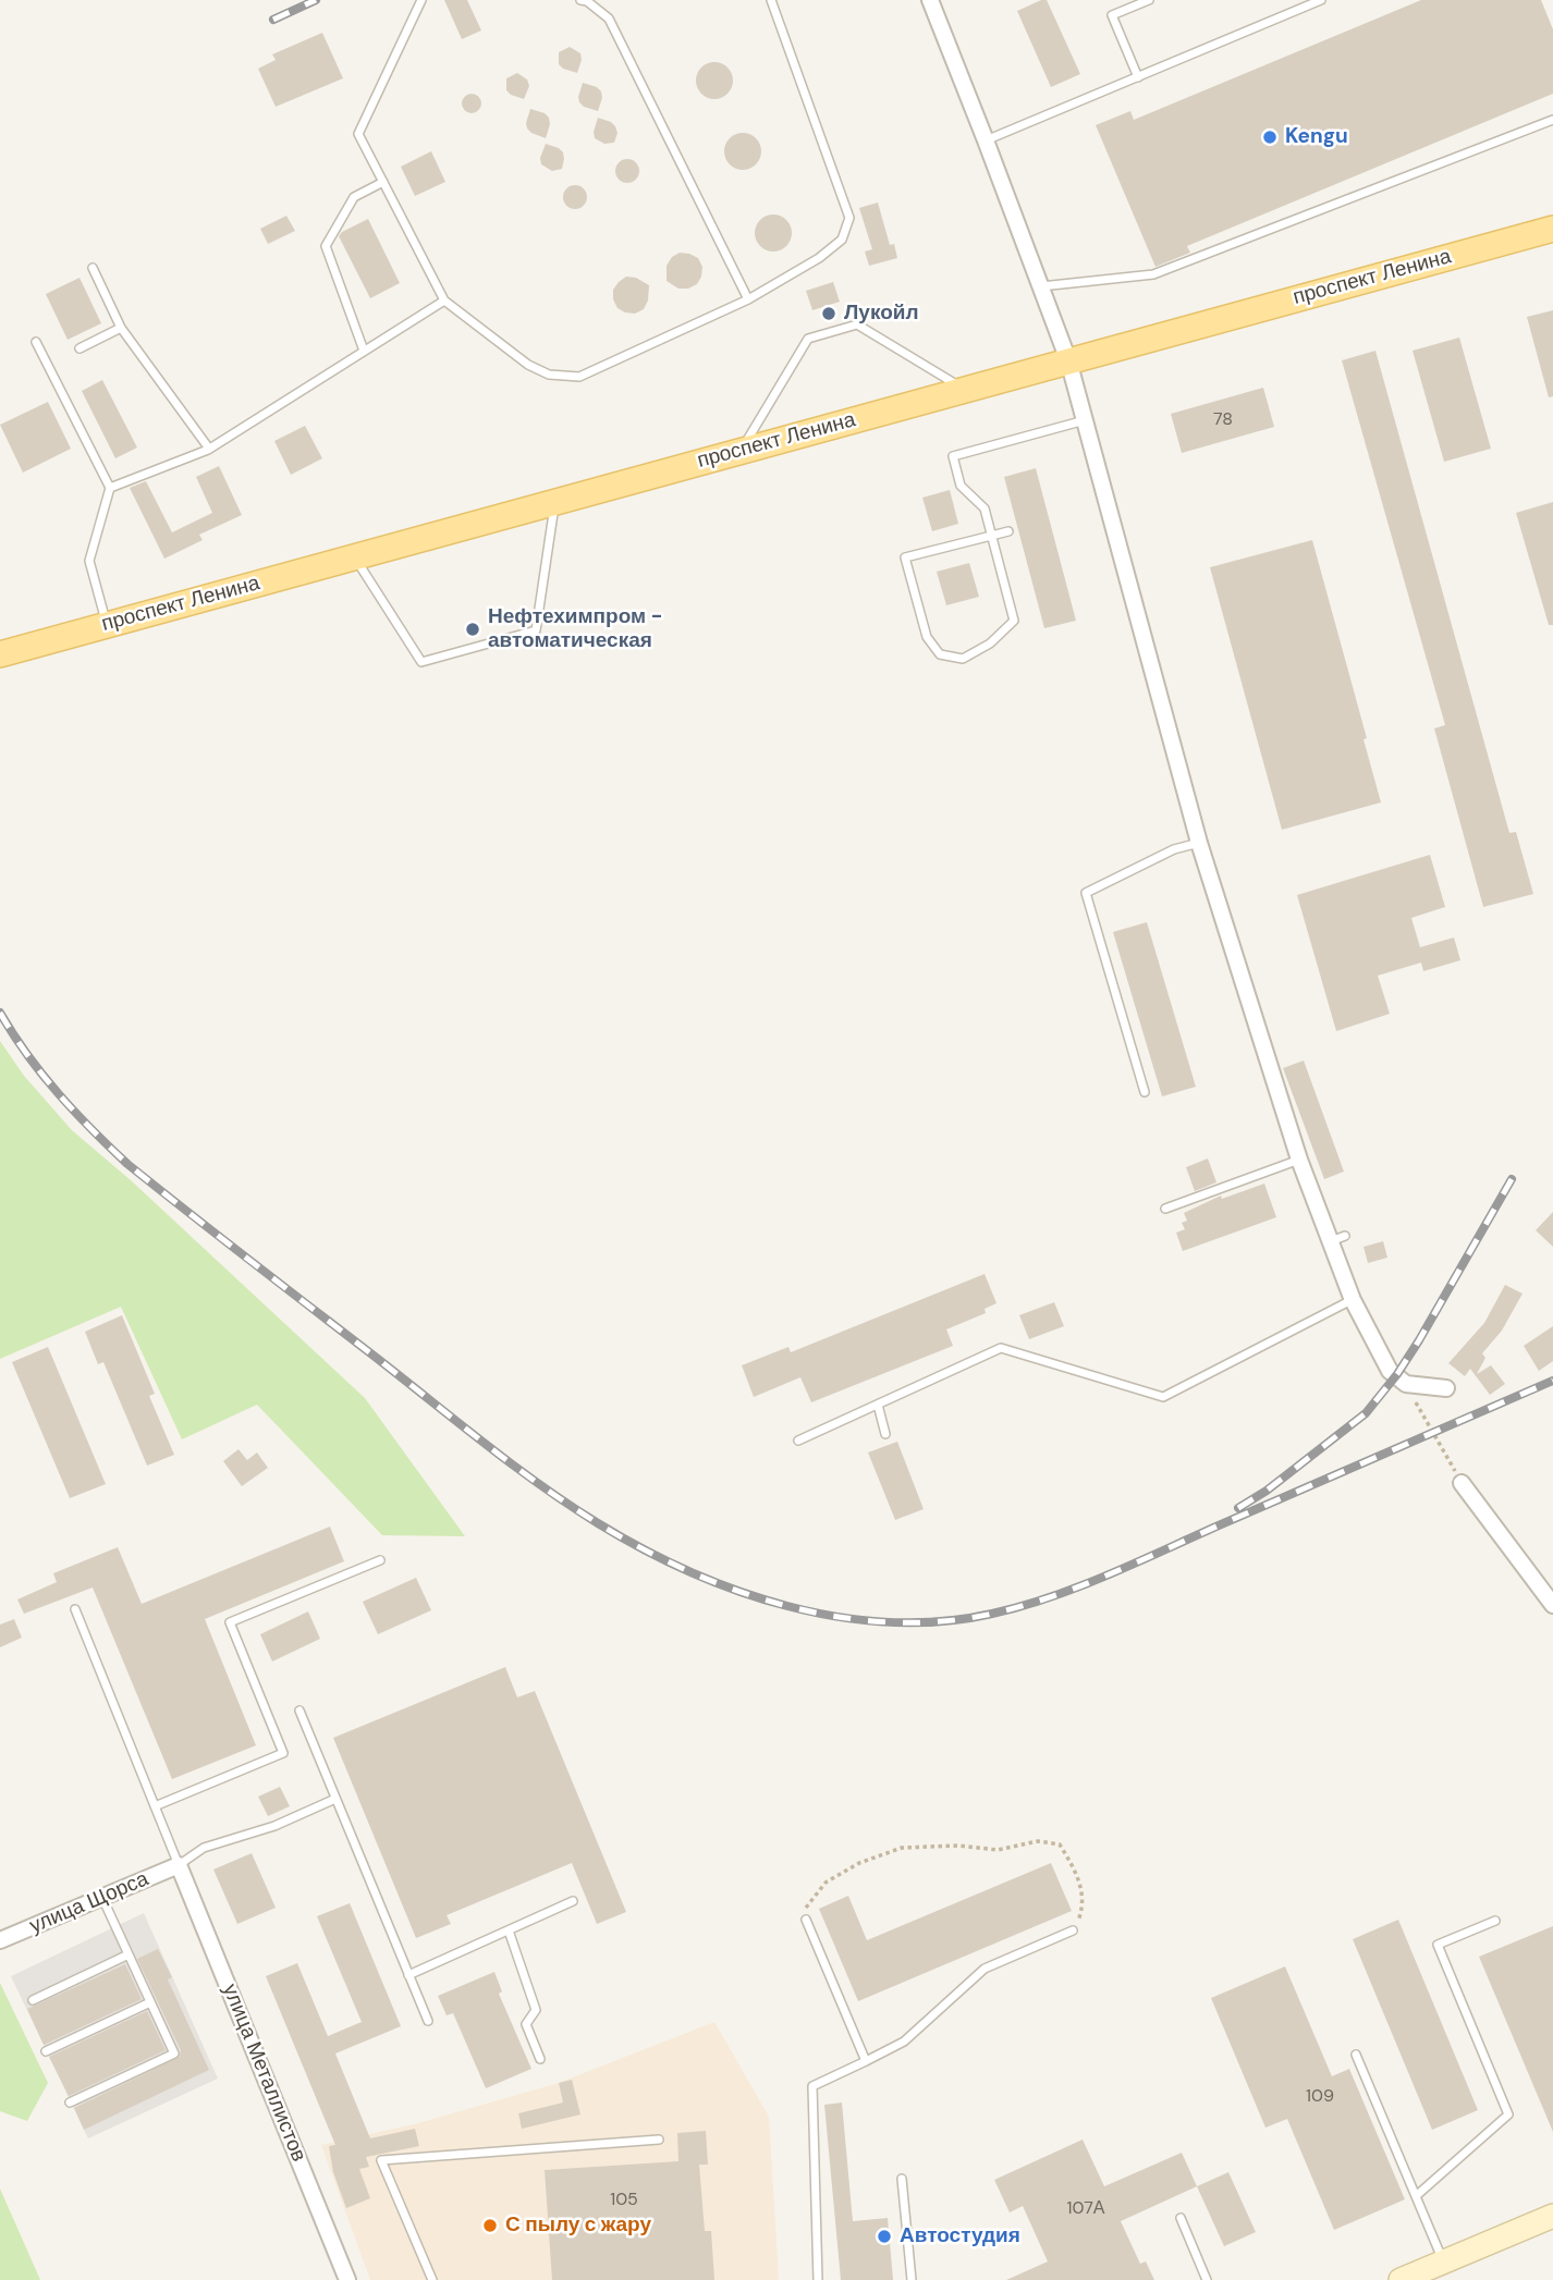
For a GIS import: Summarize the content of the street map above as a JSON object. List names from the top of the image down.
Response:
{
  "streets": {
    "main road": ["проспект Ленина"],
    "street": ["улица Щорса", "улица Металлистов"]
  },
  "crossings": [
    ["улица Щорса", "улица Металлистов"]
  ],
  "places": [
    "Kengu",
    "Лукойл",
    "Нефтехимпром - автоматическая",
    "С пылу с жару",
    "Автостудия"
  ],
  "house_numbers": [
    "78",
    "109",
    "105",
    "107А"
  ]
}
